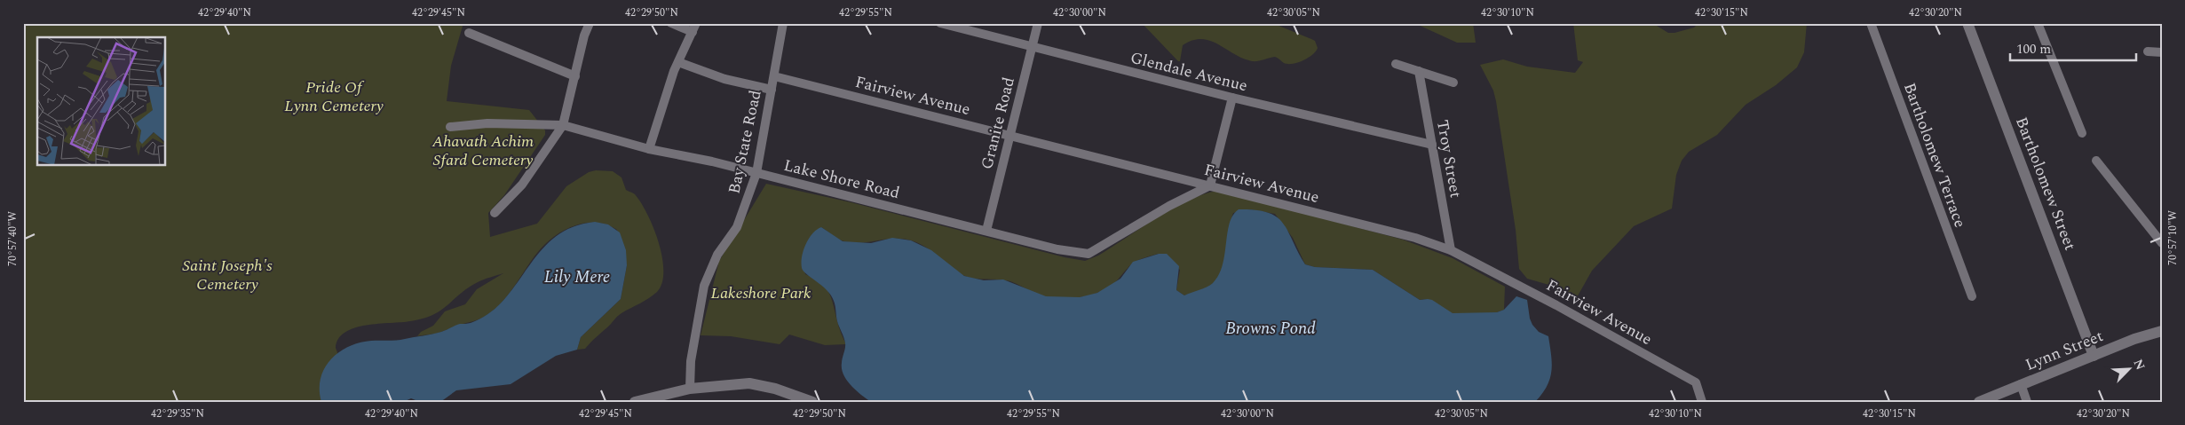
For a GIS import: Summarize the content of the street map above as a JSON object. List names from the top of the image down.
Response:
{
  "streets": {
    "main road": ["Bartholomew Street", "Lynn Street"],
    "street": [
      "Glendale Avenue",
      "Fairview Avenue",
      "Granite Road",
      "Bay State Road",
      "Bartholomew Terrace",
      "Troy Street",
      "Lake Shore Road"
    ]
  },
  "crossings": [
    ["Glendale Avenue", "Granite Road"],
    ["Glendale Avenue", "Troy Street"],
    ["Fairview Avenue", "Granite Road"],
    ["Fairview Avenue", "Bay State Road"],
    ["Fairview Avenue", "Troy Street"],
    ["Fairview Avenue", "Lake Shore Road"],
    ["Granite Road", "Lake Shore Road"],
    ["Bay State Road", "Lake Shore Road"],
    ["Bartholomew Street", "Lynn Street"]
  ],
  "water": ["Lily Mere", "Browns Pond"],
  "parks": [
    "Pride Of Lynn Cemetery",
    "Ahavath Achim Sfard Cemetery",
    "Saint Joseph's Cemetery",
    "Lakeshore Park"
  ],
  "scale_bar": "100 m",
  "north": "top right",
  "coordinates": [
    "42°29'40\"N",
    "42°29'45\"N",
    "42°29'50\"N",
    "42°29'55\"N",
    "42°30'00\"N",
    "42°30'05\"N",
    "42°30'10\"N",
    "42°30'15\"N",
    "42°30'20\"N",
    "70°57'10\"W",
    "70°57'40\"W",
    "42°29'35\"N"
  ]
}
